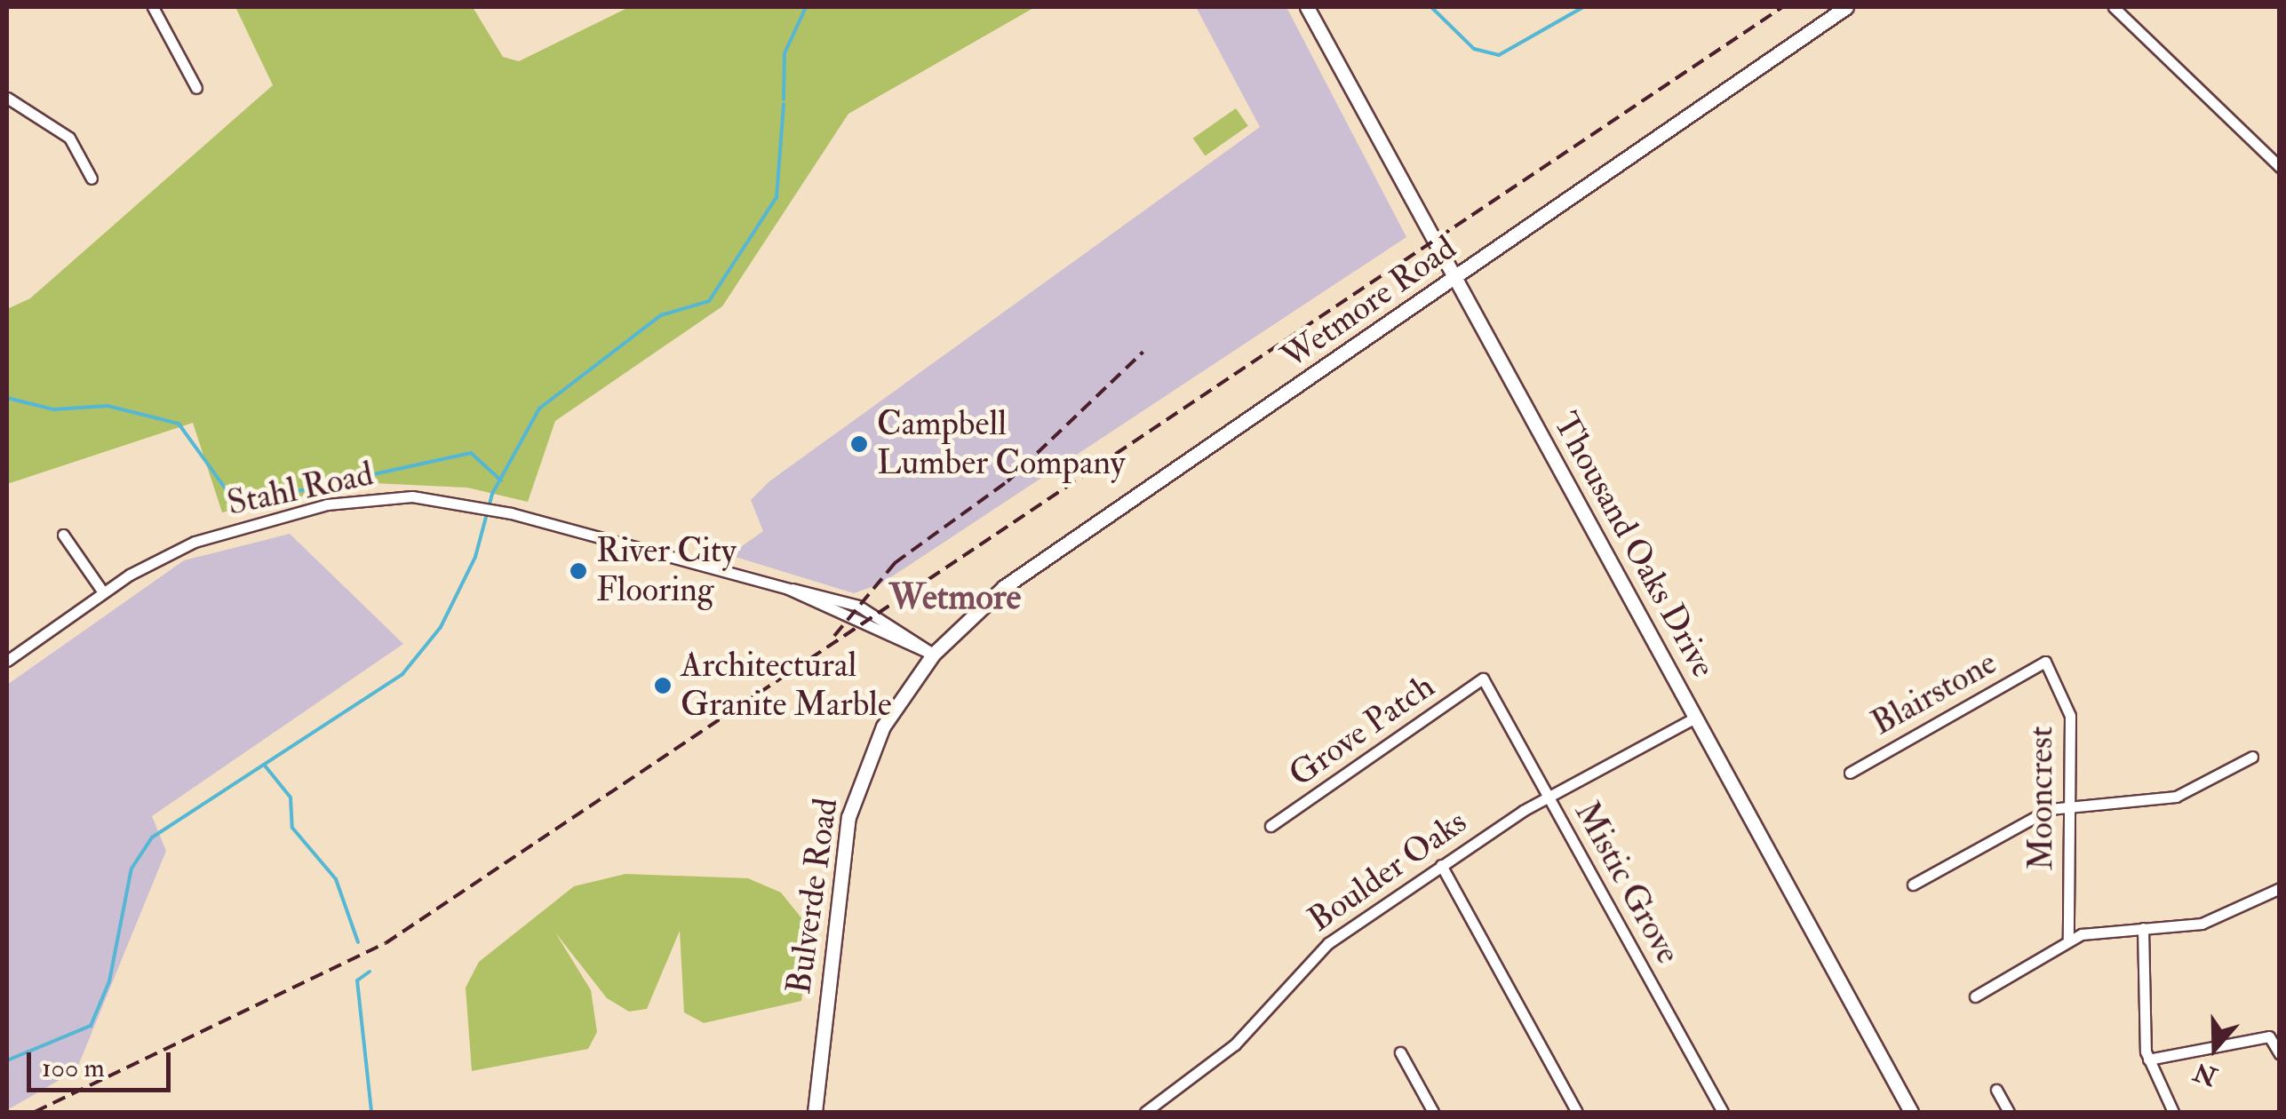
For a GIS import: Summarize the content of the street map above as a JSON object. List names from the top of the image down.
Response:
{
  "streets": {
    "main road": ["Wetmore Road", "Thousand Oaks Drive", "Bulverde Road"],
    "street": [
      "Stahl Road",
      "Blairstone",
      "Grove Patch",
      "Mooncrest",
      "Boulder Oaks",
      "Mistic Grove"
    ]
  },
  "crossings": [
    ["Wetmore Road", "Stahl Road"],
    ["Wetmore Road", "Thousand Oaks Drive"],
    ["Wetmore Road", "Bulverde Road"],
    ["Stahl Road", "Bulverde Road"],
    ["Thousand Oaks Drive", "Boulder Oaks"],
    ["Blairstone", "Mooncrest"],
    ["Grove Patch", "Mistic Grove"],
    ["Boulder Oaks", "Mistic Grove"]
  ],
  "districts": ["Wetmore"],
  "places": ["Campbell Lumber Company", "River City Flooring", "Architectural Granite Marble"],
  "scale_bar": "100 m",
  "north": "bottom"
}
